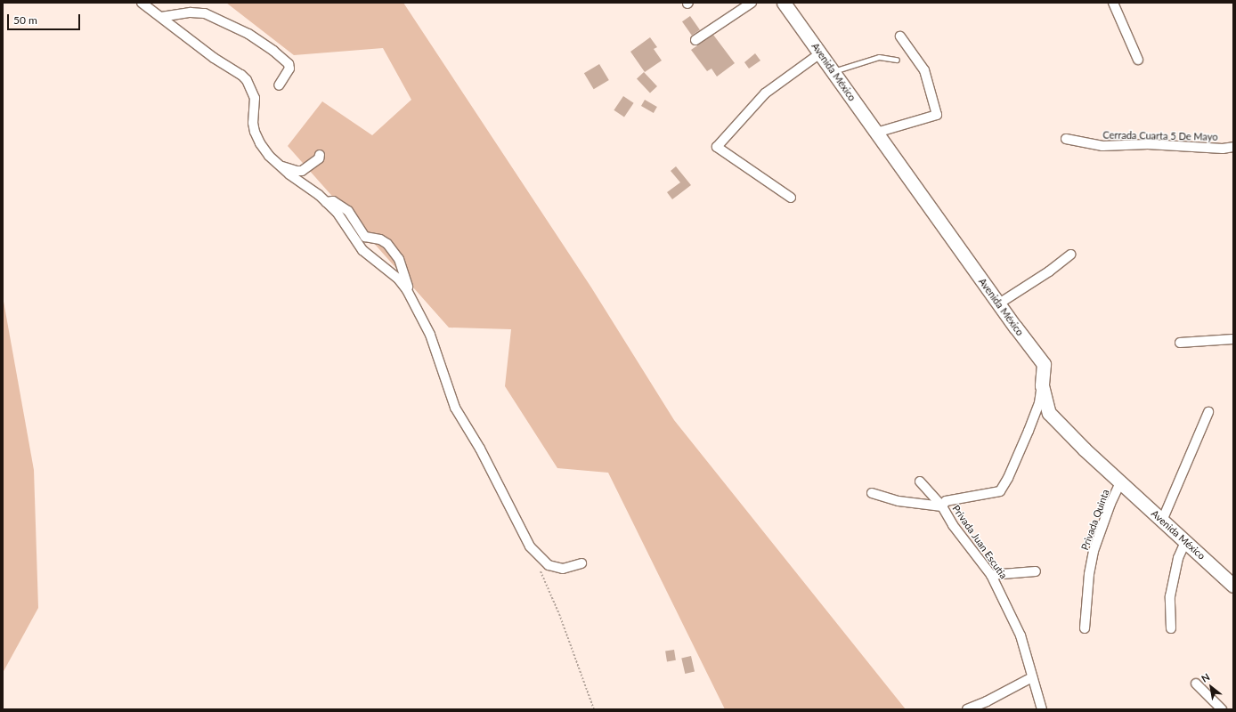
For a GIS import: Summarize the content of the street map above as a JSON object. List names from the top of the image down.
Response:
{
  "streets": {
    "main road": ["Avenida México"],
    "street": ["Cerrada Cuarta 5 De Mayo", "Privada Quinta", "Privada Juan Escutia"]
  },
  "crossings": [
    ["Avenida México", "Privada Quinta"]
  ],
  "scale_bar": "50 m",
  "north": "top left"
}
